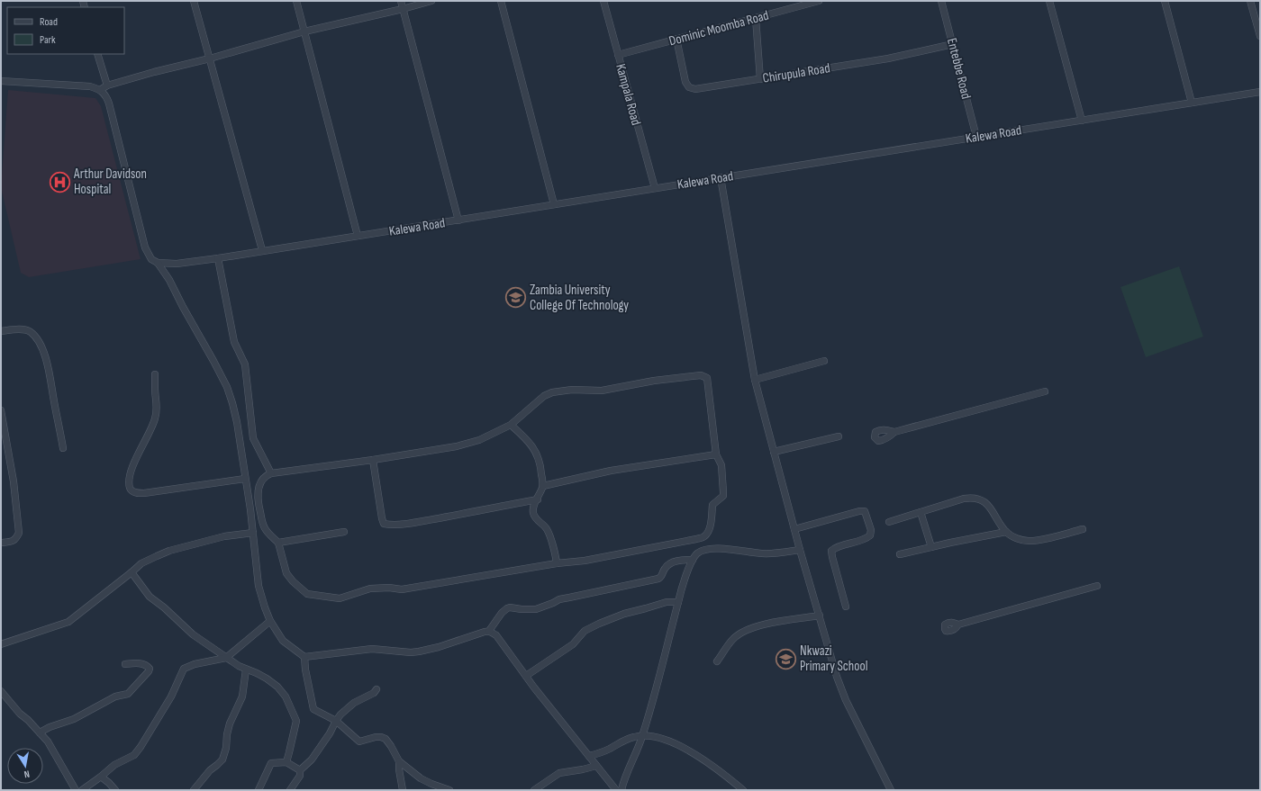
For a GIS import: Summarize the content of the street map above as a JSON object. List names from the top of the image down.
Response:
{
  "streets": {
    "street": [
      "Dominic Moomba Road",
      "Entebbe Road",
      "Chirupula Road",
      "Kampala Road",
      "Kalewa Road"
    ]
  },
  "crossings": [
    ["Dominic Moomba Road", "Chirupula Road"],
    ["Dominic Moomba Road", "Kampala Road"],
    ["Entebbe Road", "Chirupula Road"],
    ["Entebbe Road", "Kalewa Road"],
    ["Kampala Road", "Kalewa Road"]
  ],
  "places": {
    "hospital": ["Arthur Davidson Hospital"],
    "school or university": ["Zambia University College Of Technology", "Nkwazi Primary School"]
  },
  "legend": ["Road", "Park"],
  "north": "bottom"
}
